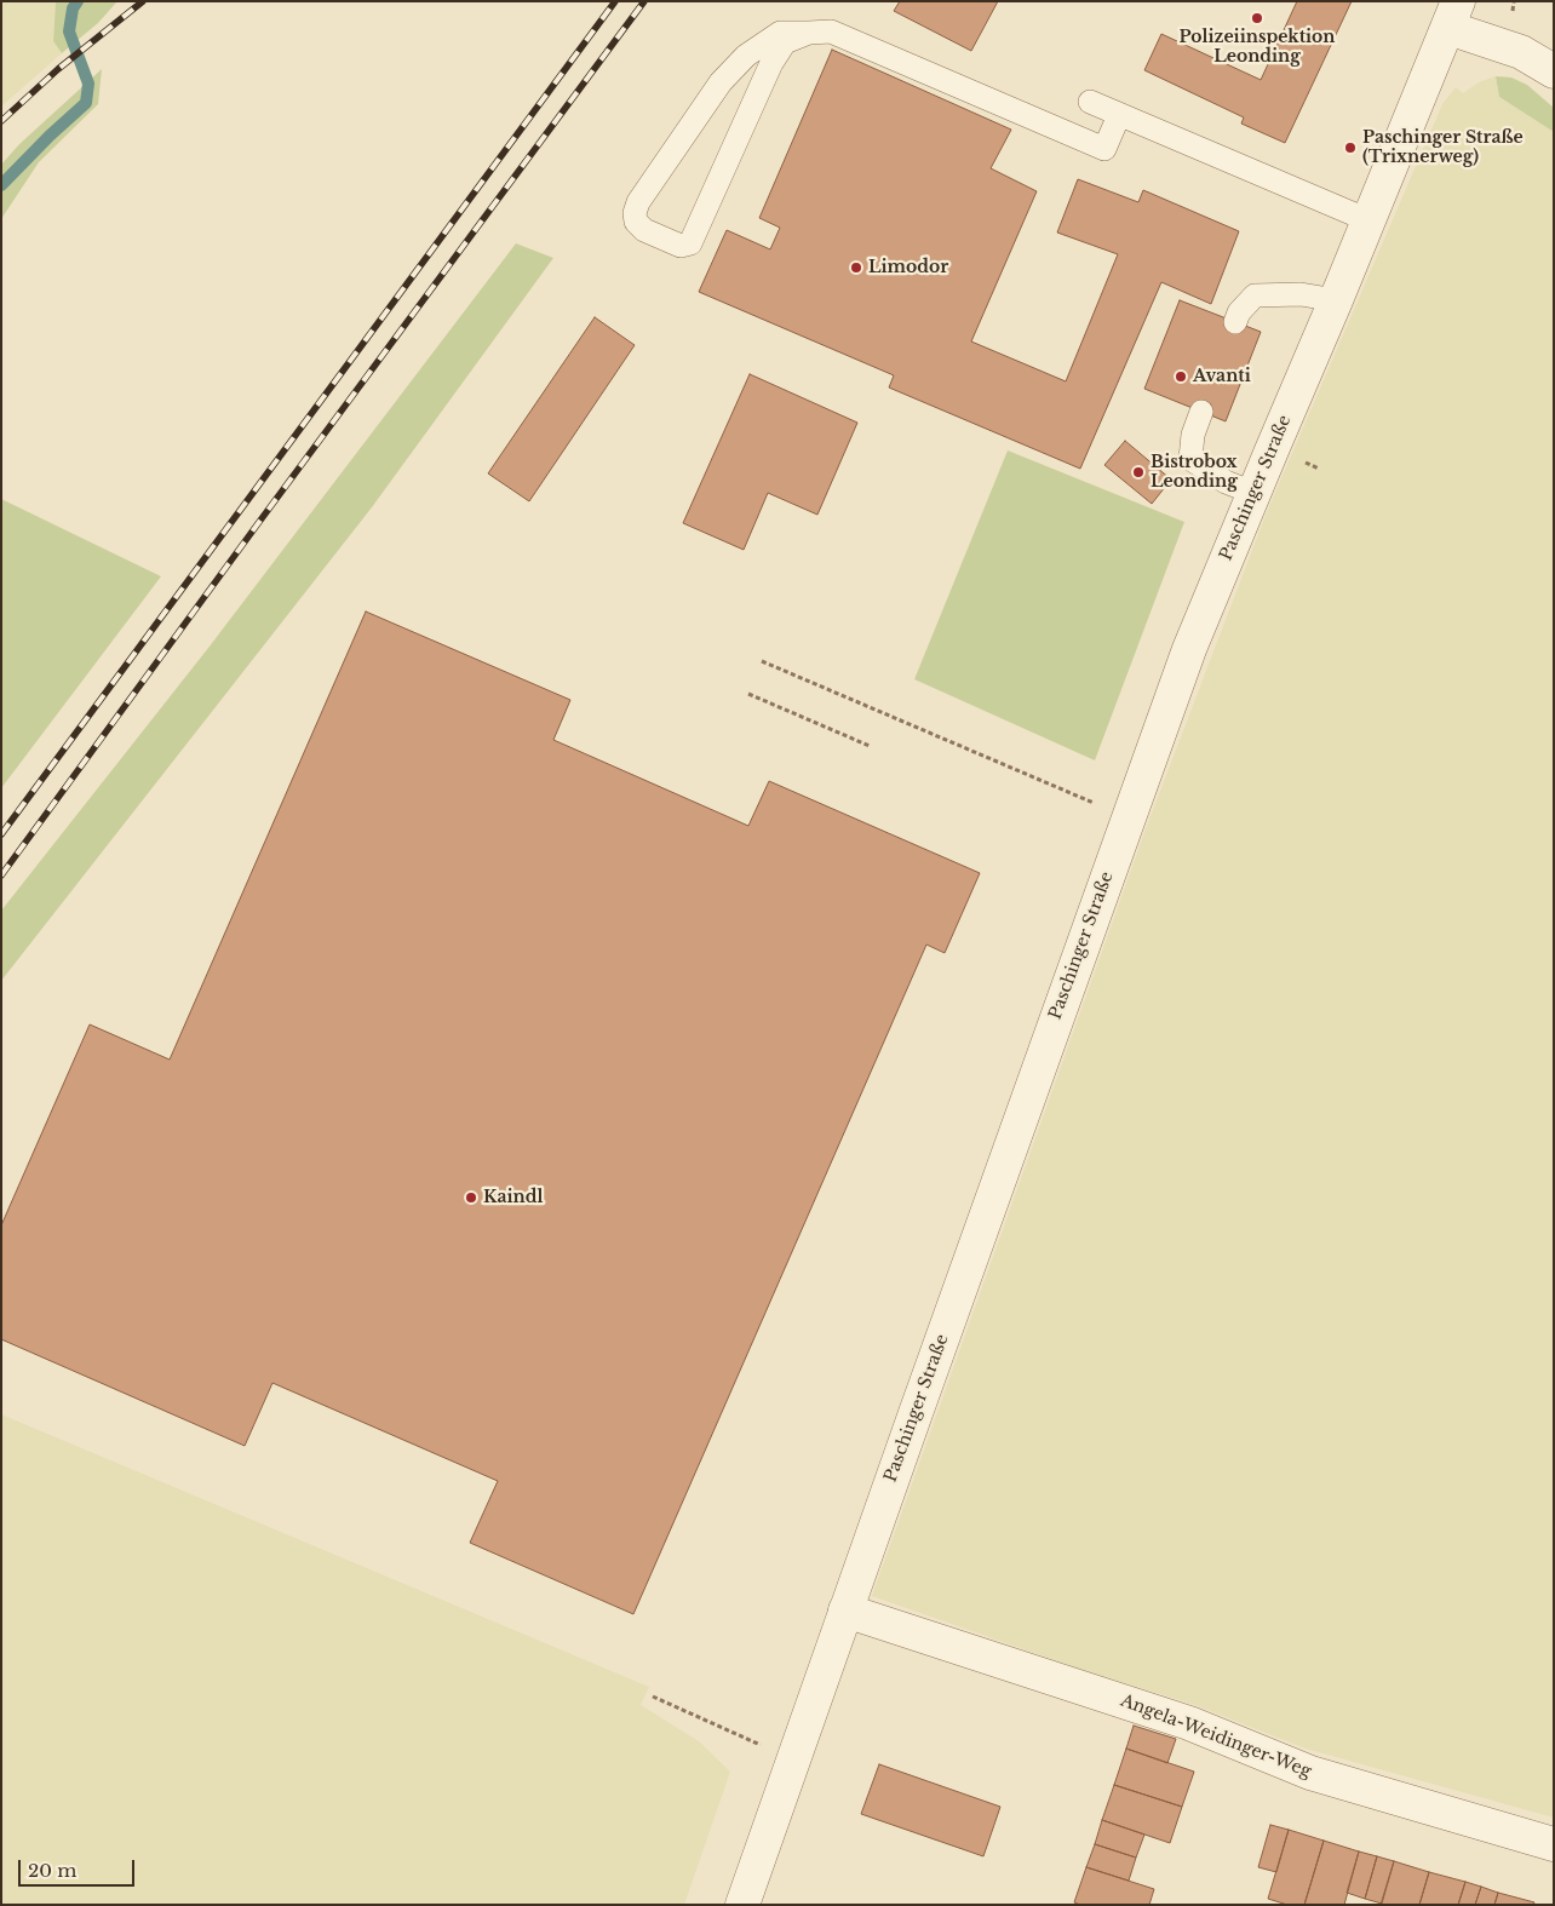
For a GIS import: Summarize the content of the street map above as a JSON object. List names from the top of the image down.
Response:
{
  "streets": {
    "street": ["Paschinger Straße", "Angela-Weidinger-Weg"]
  },
  "crossings": [
    ["Paschinger Straße", "Angela-Weidinger-Weg"]
  ],
  "places": [
    "Polizeiinspektion Leonding",
    "Paschinger Straße (Trixnerweg)",
    "Limodor",
    "Avanti",
    "Bistrobox Leonding",
    "Kaindl"
  ],
  "scale_bar": "20 m"
}
